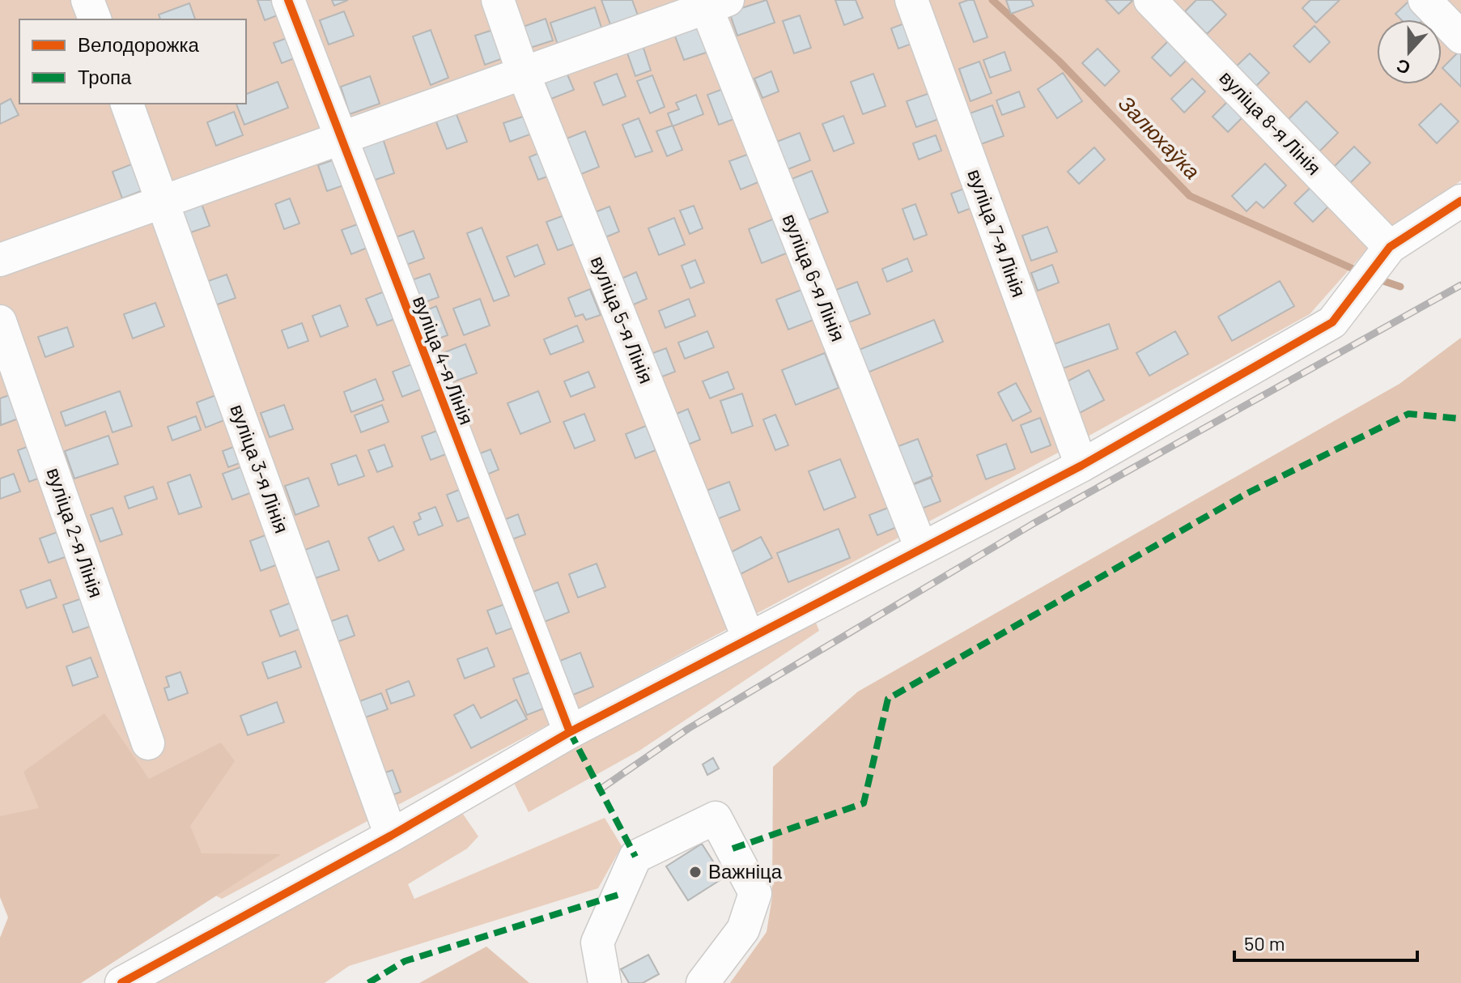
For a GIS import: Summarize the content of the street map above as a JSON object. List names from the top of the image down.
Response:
{
  "streets": {
    "street": [
      "вуліца 8-я Лінія",
      "вуліца 7-я Лінія",
      "вуліца 6-я Лінія",
      "вуліца 5-я Лінія",
      "вуліца 4-я Лінія",
      "вуліца 3-я Лінія",
      "вуліца 2-я Лінія"
    ]
  },
  "water": ["Залюхаўка"],
  "places": ["Важніца"],
  "legend": ["Велодорожка", "Тропа"],
  "scale_bar": "50 m",
  "north": "bottom"
}
